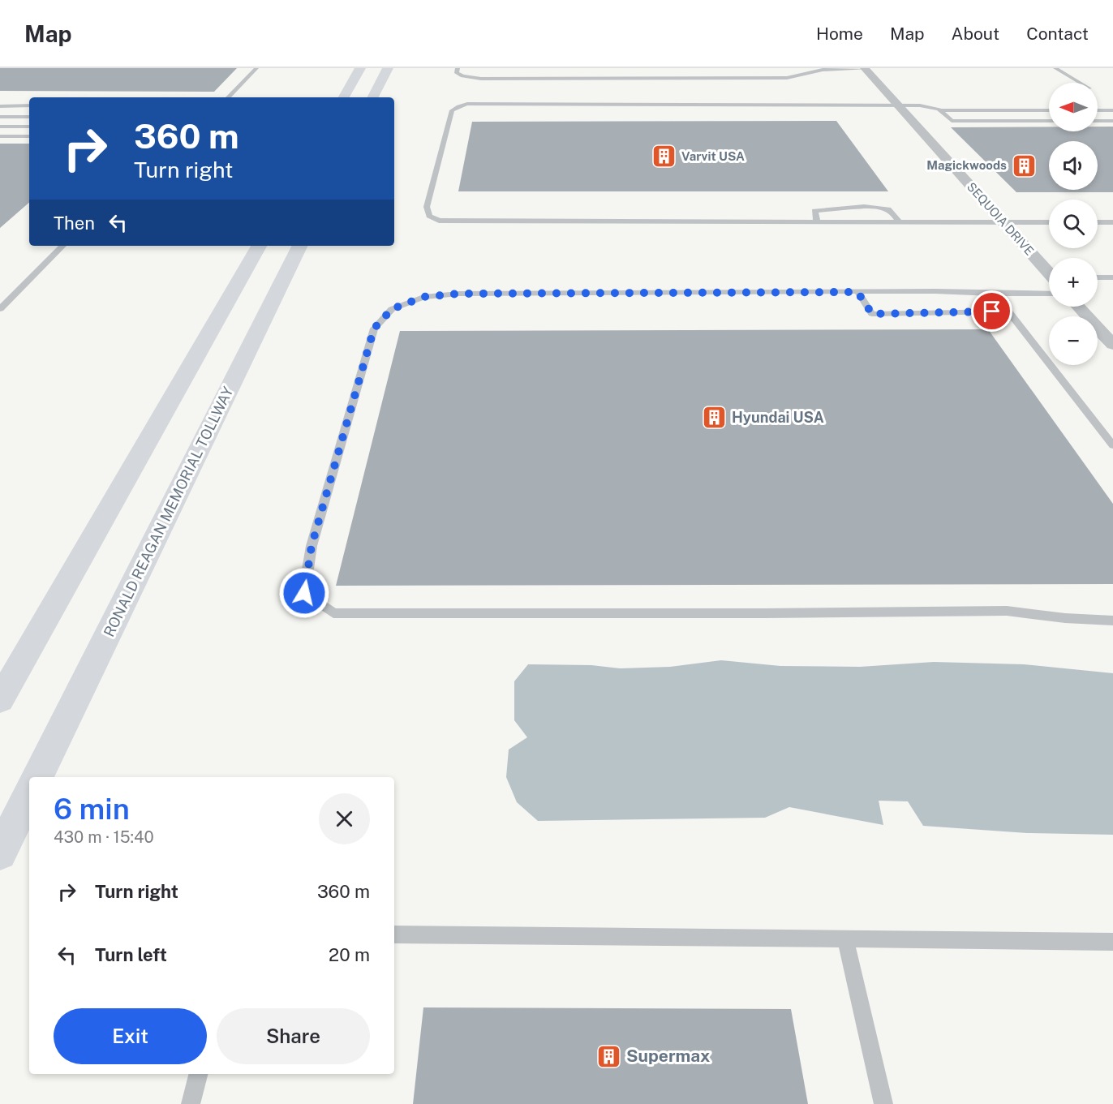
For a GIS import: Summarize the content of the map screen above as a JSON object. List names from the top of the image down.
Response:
{
  "streets": {
    "highway": ["RONALD REAGAN MEMORIAL TOLLWAY"],
    "street": ["SEQUOIA DRIVE"]
  },
  "places": {
    "building": [
      "Varvit USA",
      "Magickwoods",
      "Hyundai USA",
      "Supermax"
    ]
  },
  "north": "left",
  "page": {
    "header": "Map",
    "nav": [
      "Home",
      "Map",
      "About",
      "Contact"
    ],
    "map_buttons": ["+", "−"],
    "turn": ["360 m", "Turn right"],
    "then": "Then",
    "heading": ["6 min", "430 m · 15:40"],
    "list": [
      {
        "name": "Turn right",
        "value": "360 m"
      },
      {
        "name": "Turn left",
        "value": "20 m"
      }
    ],
    "buttons": ["Exit", "Share"]
  }
}
